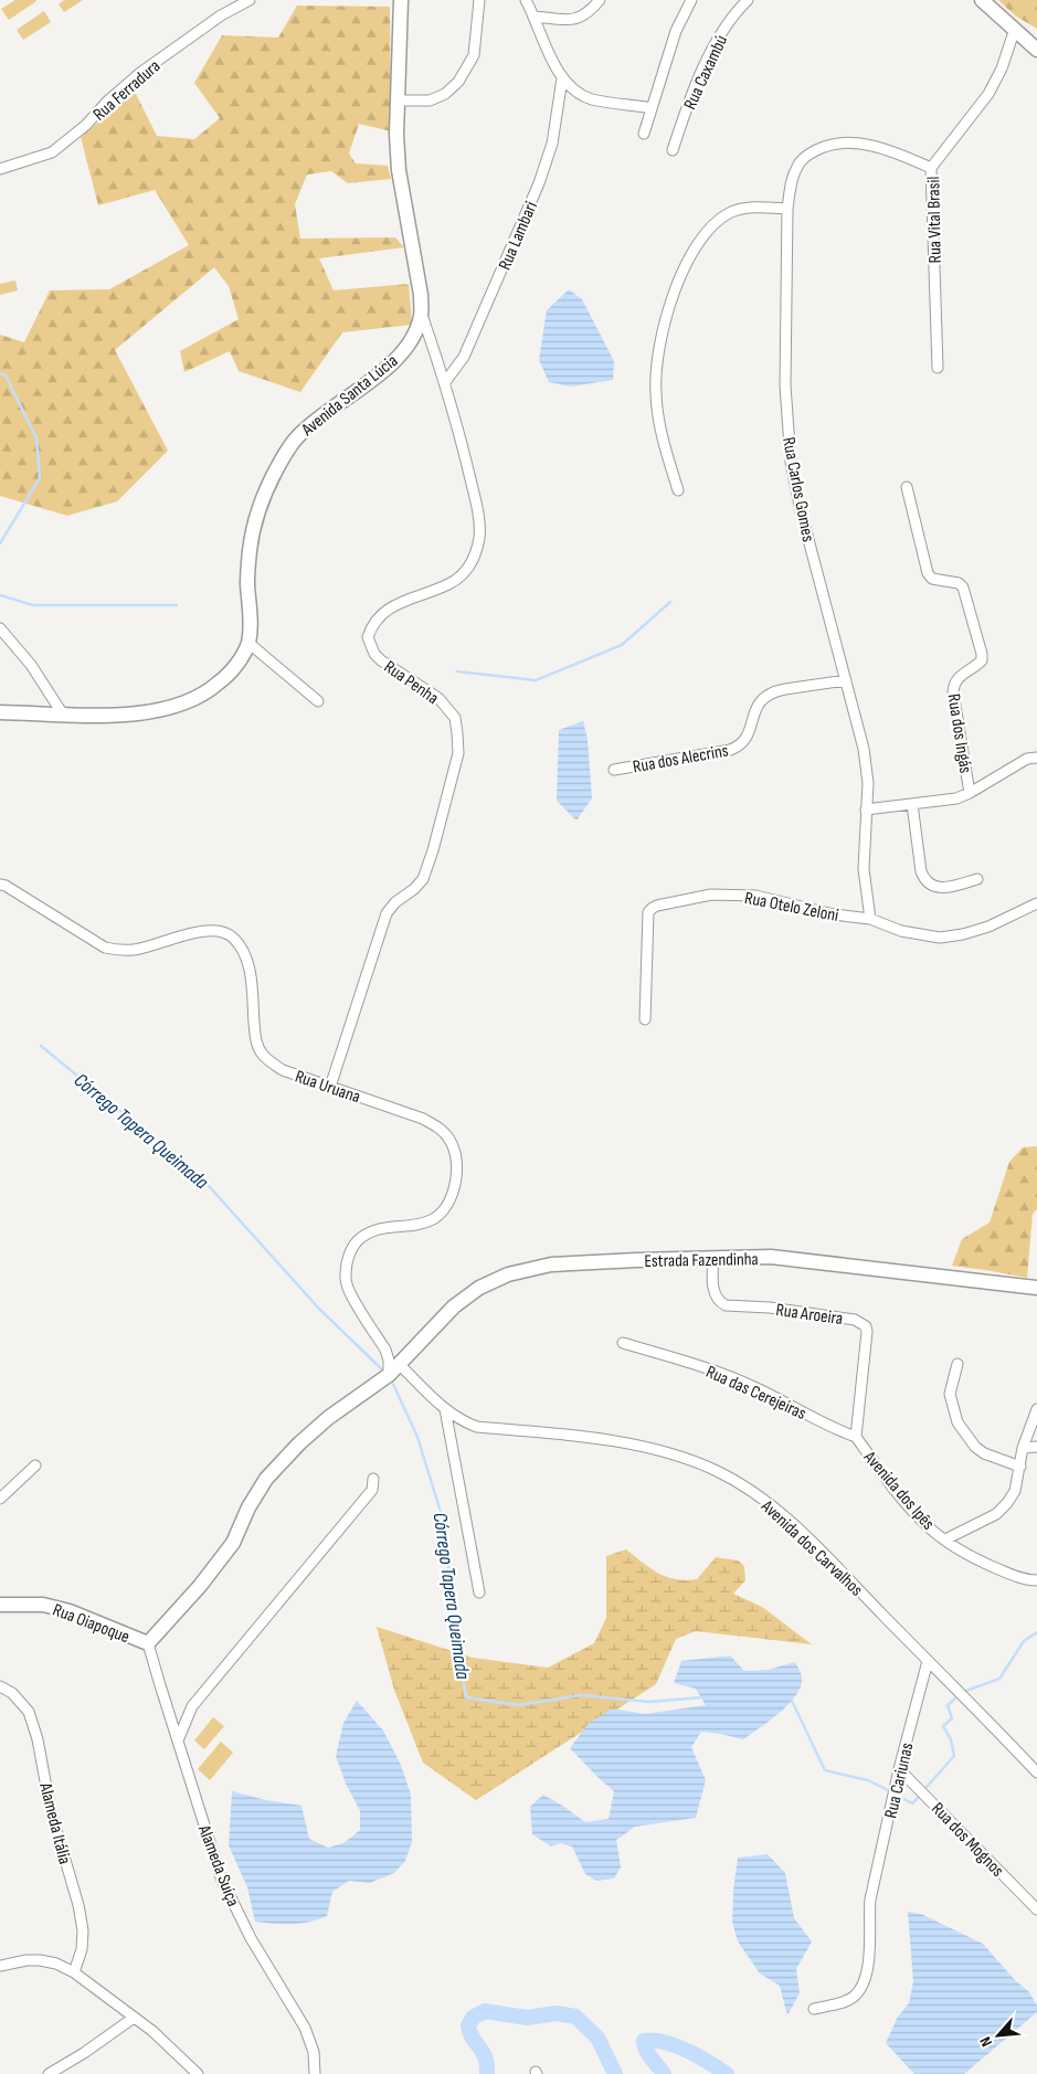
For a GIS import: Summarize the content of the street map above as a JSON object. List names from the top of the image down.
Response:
{
  "streets": {
    "street": [
      "Rua Caxambú",
      "Rua Ferradura",
      "Rua Vital Brasil",
      "Rua Lambari",
      "Avenida Santa Lúcia",
      "Rua Carlos Gomes",
      "Rua Penha",
      "Rua dos Ingás",
      "Rua dos Alecrins",
      "Rua Otelo Zeloni",
      "Rua Uruana",
      "Estrada Fazendinha",
      "Rua Aroeira",
      "Rua das Cerejeiras",
      "Avenida dos Ipês",
      "Avenida dos Carvalhos",
      "Rua Oiapoque",
      "Rua Cariunas",
      "Alameda Itália",
      "Rua dos Mognos",
      "Alameda Suíça"
    ]
  },
  "crossings": [
    ["Rua Vital Brasil", "Rua Carlos Gomes"],
    ["Rua Lambari", "Rua Penha"],
    ["Avenida Santa Lúcia", "Rua Penha"],
    ["Rua Carlos Gomes", "Rua dos Alecrins"],
    ["Rua Carlos Gomes", "Rua Otelo Zeloni"],
    ["Rua Penha", "Rua Uruana"],
    ["Estrada Fazendinha", "Rua Aroeira"],
    ["Estrada Fazendinha", "Avenida dos Carvalhos"],
    ["Rua Aroeira", "Rua das Cerejeiras"],
    ["Rua Aroeira", "Avenida dos Ipês"],
    ["Rua das Cerejeiras", "Avenida dos Ipês"],
    ["Avenida dos Carvalhos", "Rua Cariunas"],
    ["Rua Oiapoque", "Alameda Suíça"],
    ["Rua Cariunas", "Rua dos Mognos"]
  ],
  "water": ["Córrego Tapera Queimada"],
  "north": "bottom left"
}
